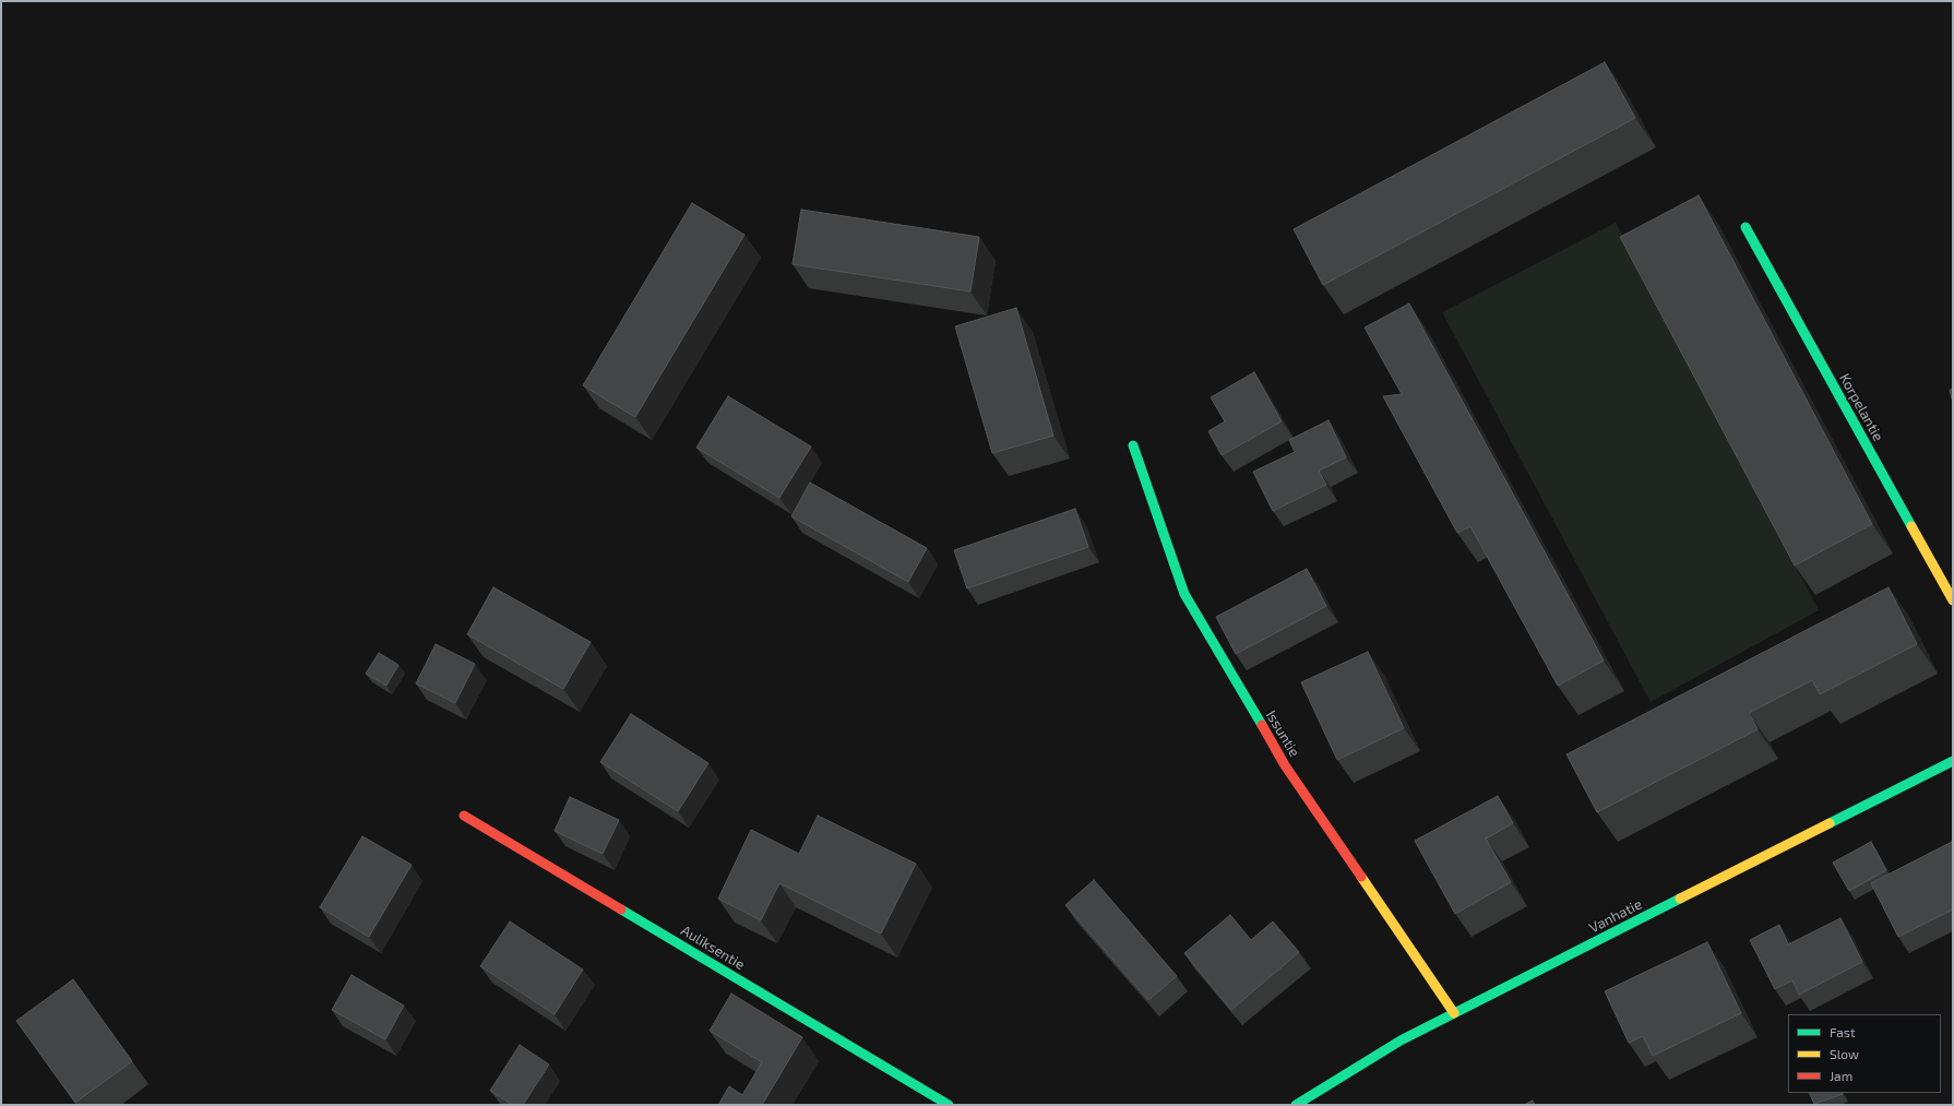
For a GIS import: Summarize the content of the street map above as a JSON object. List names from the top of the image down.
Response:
{
  "streets": {
    "street": [
      "Korpelantie",
      "Issuntie",
      "Vanhatie",
      "Auliksentie"
    ]
  },
  "crossings": [
    ["Issuntie", "Vanhatie"]
  ],
  "legend": ["Fast", "Slow", "Jam"]
}
